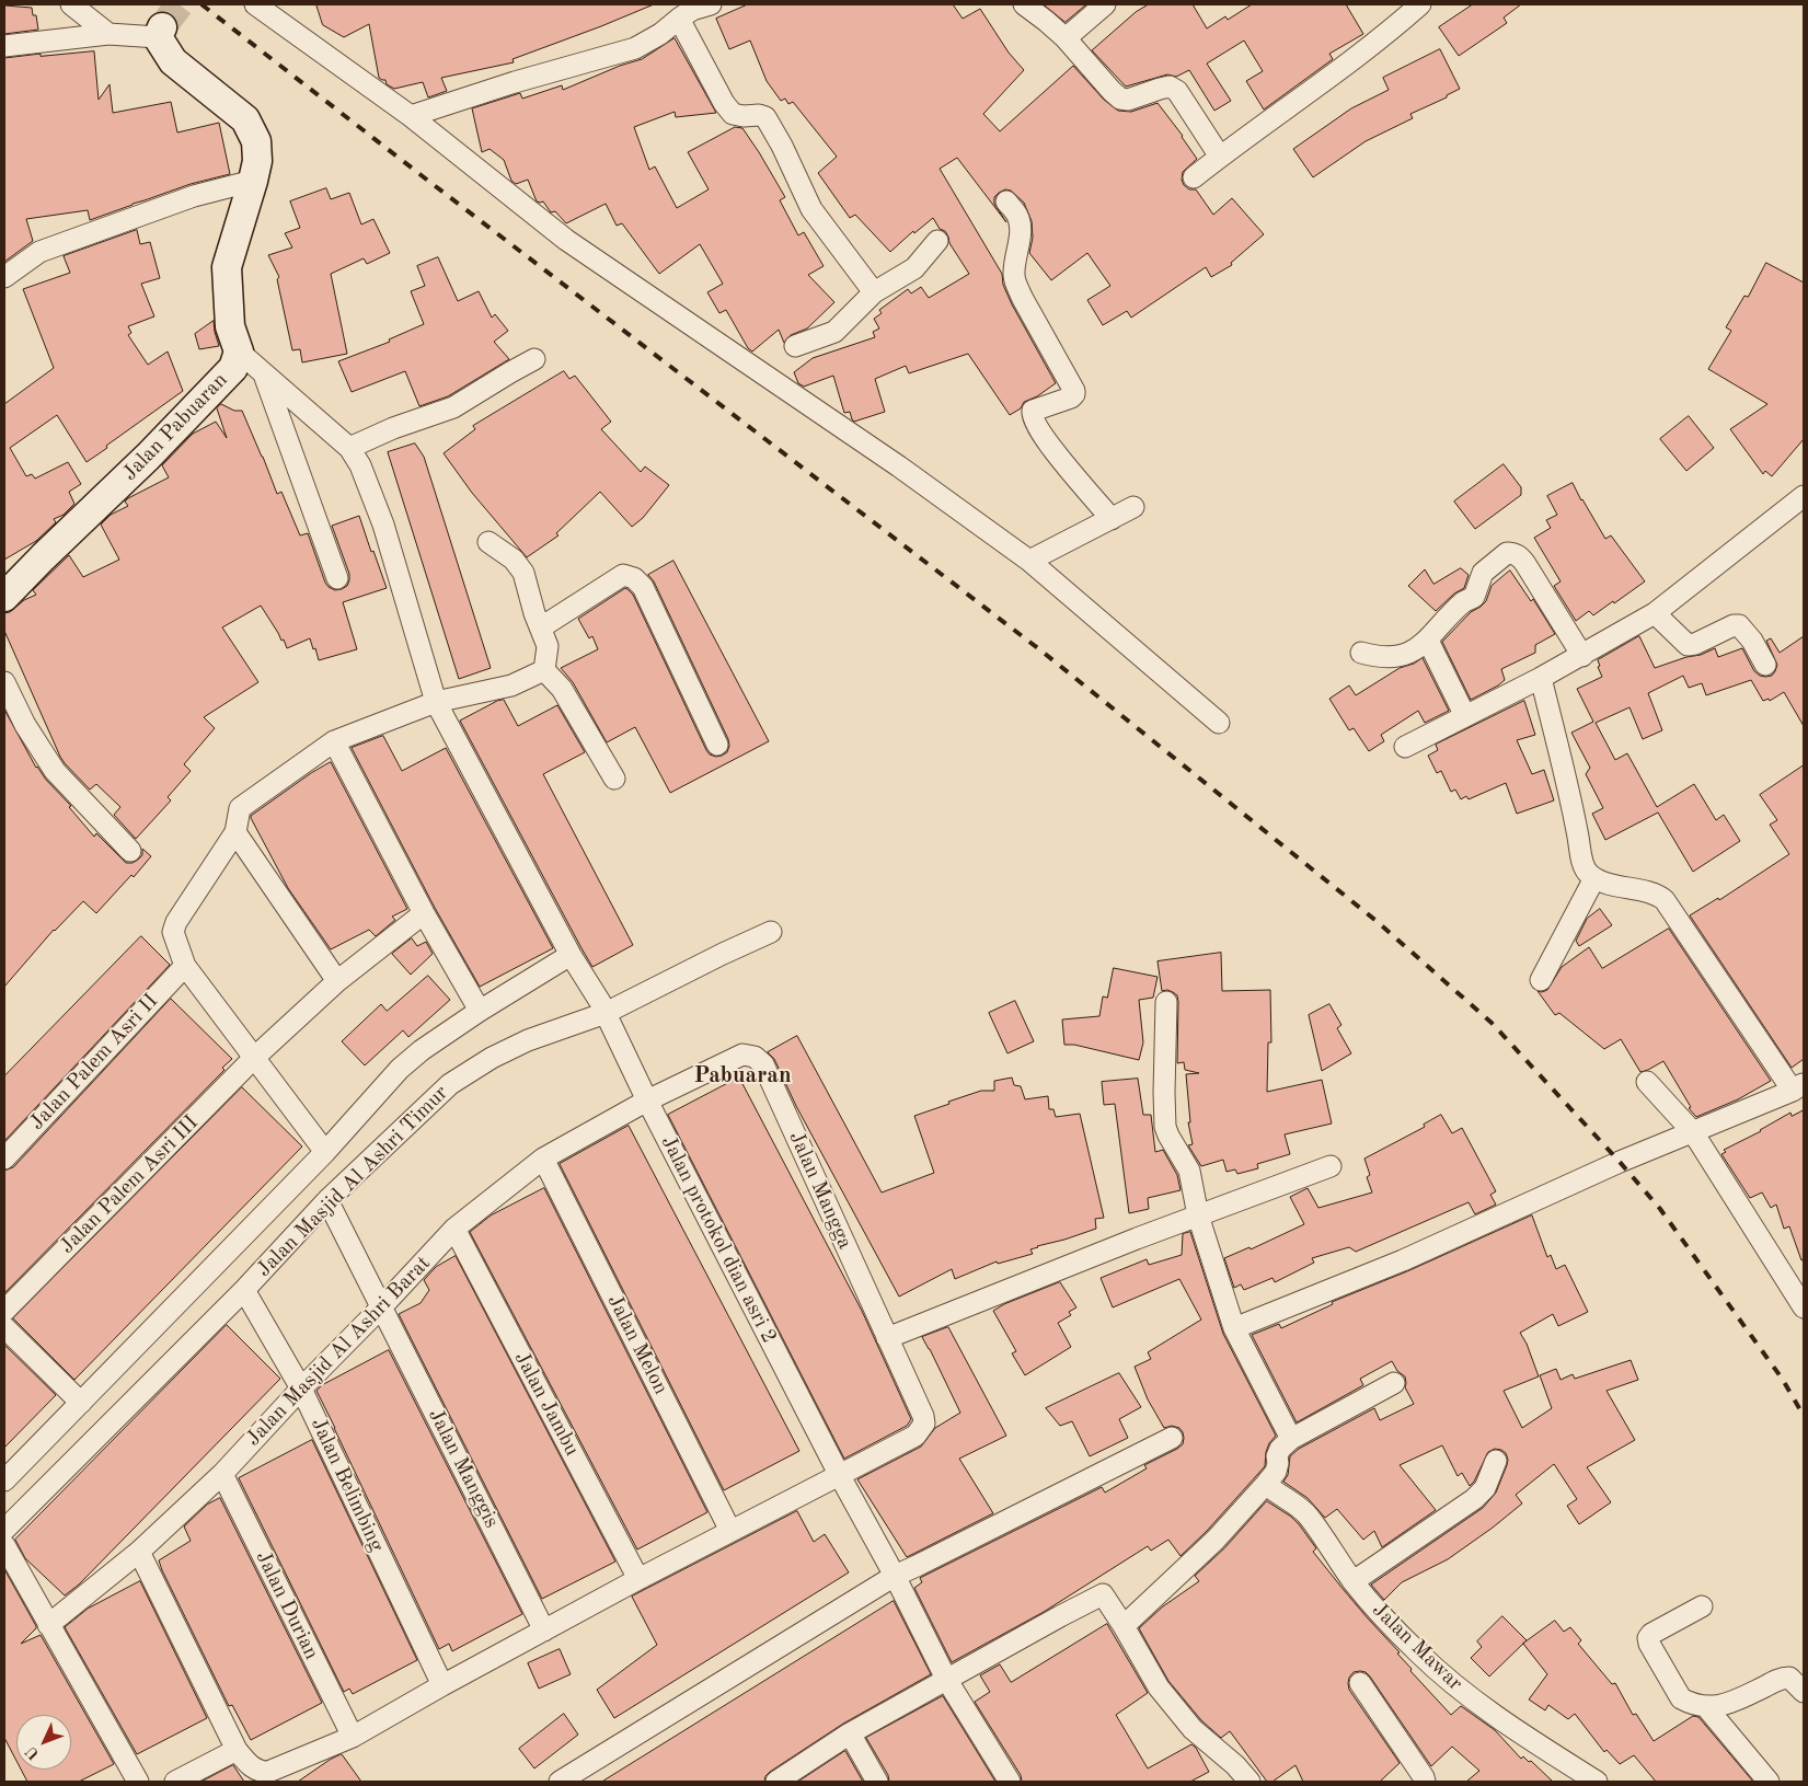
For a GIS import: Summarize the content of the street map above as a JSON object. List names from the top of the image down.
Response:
{
  "streets": {
    "street": [
      "Jalan Pabuaran",
      "Jalan Palem Asri II",
      "Jalan Masjid Al Ashri Timur",
      "Jalan Palem Asri III",
      "Jalan Mangga",
      "Jalan protokol dian asri 2",
      "Jalan Melon",
      "Jalan Masjid Al Ashri Barat",
      "Jalan Jambu",
      "Jalan Manggis",
      "Jalan Belimbing",
      "Jalan Durian",
      "Jalan Mawar"
    ]
  },
  "crossings": [
    ["Jalan Pabuaran", "Jalan protokol dian asri 2"],
    ["Jalan Masjid Al Ashri Timur", "Jalan protokol dian asri 2"],
    ["Jalan Masjid Al Ashri Timur", "Jalan Manggis"],
    ["Jalan Masjid Al Ashri Timur", "Jalan Belimbing"],
    ["Jalan Mangga", "Jalan protokol dian asri 2"],
    ["Jalan Mangga", "Jalan Masjid Al Ashri Barat"],
    ["Jalan protokol dian asri 2", "Jalan Masjid Al Ashri Barat"],
    ["Jalan Melon", "Jalan Masjid Al Ashri Barat"],
    ["Jalan Masjid Al Ashri Barat", "Jalan Jambu"],
    ["Jalan Masjid Al Ashri Barat", "Jalan Manggis"],
    ["Jalan Masjid Al Ashri Barat", "Jalan Belimbing"],
    ["Jalan Masjid Al Ashri Barat", "Jalan Durian"]
  ],
  "districts": ["Pabuaran"],
  "north": "bottom left"
}
